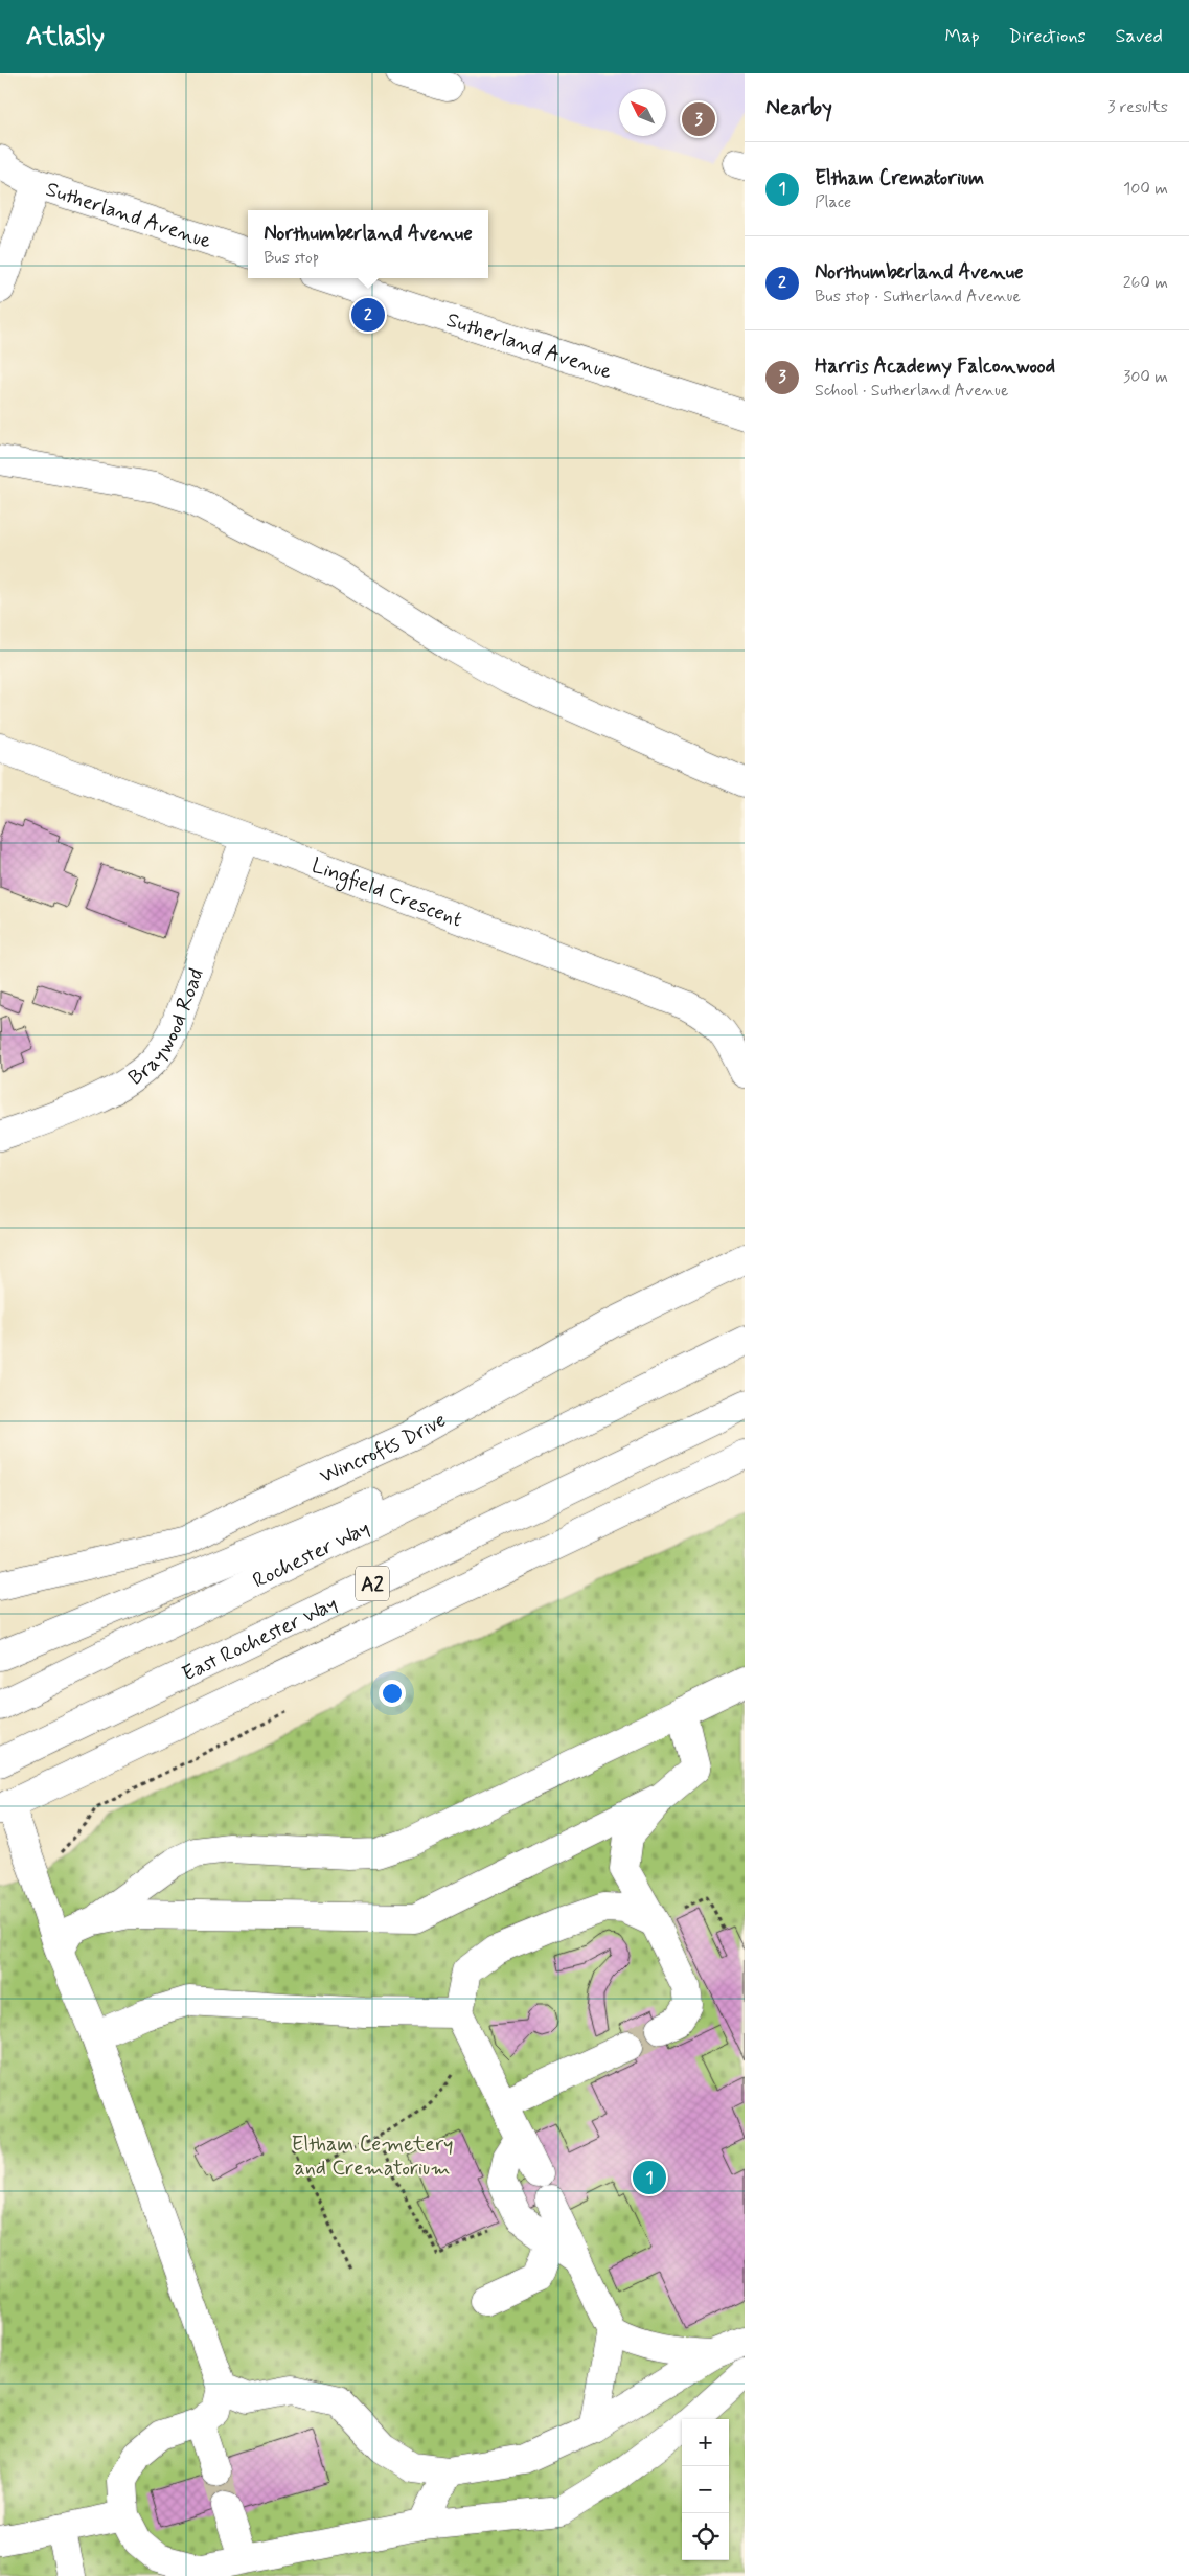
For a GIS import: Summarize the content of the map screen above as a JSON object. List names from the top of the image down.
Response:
{
  "streets": {
    "main road": [
      "Sutherland Avenue",
      "Lingfield Crescent",
      "Braywood Road",
      "Wincrofts Drive",
      "Rochester Way",
      "A2",
      "East Rochester Way"
    ]
  },
  "crossings": [
    ["Lingfield Crescent", "Braywood Road"]
  ],
  "parks": ["Eltham Cemetery and Crematorium"],
  "north": "top left",
  "page": {
    "header": "Atlasly",
    "nav": ["Map", "Directions", "Saved"],
    "heading": ["Nearby", "3 results"],
    "pins": ["3", "2", "1"],
    "list": [
      {
        "mark": "1",
        "name": "Eltham Crematorium",
        "note": "Place",
        "value": "100 m"
      },
      {
        "mark": "2",
        "name": "Northumberland Avenue",
        "note": "Bus stop · Sutherland Avenue",
        "value": "260 m"
      },
      {
        "mark": "3",
        "name": "Harris Academy Falconwood",
        "note": "School · Sutherland Avenue",
        "value": "300 m"
      }
    ],
    "popup": ["Northumberland Avenue", "Bus stop"],
    "map_buttons": ["+", "−"]
  }
}
